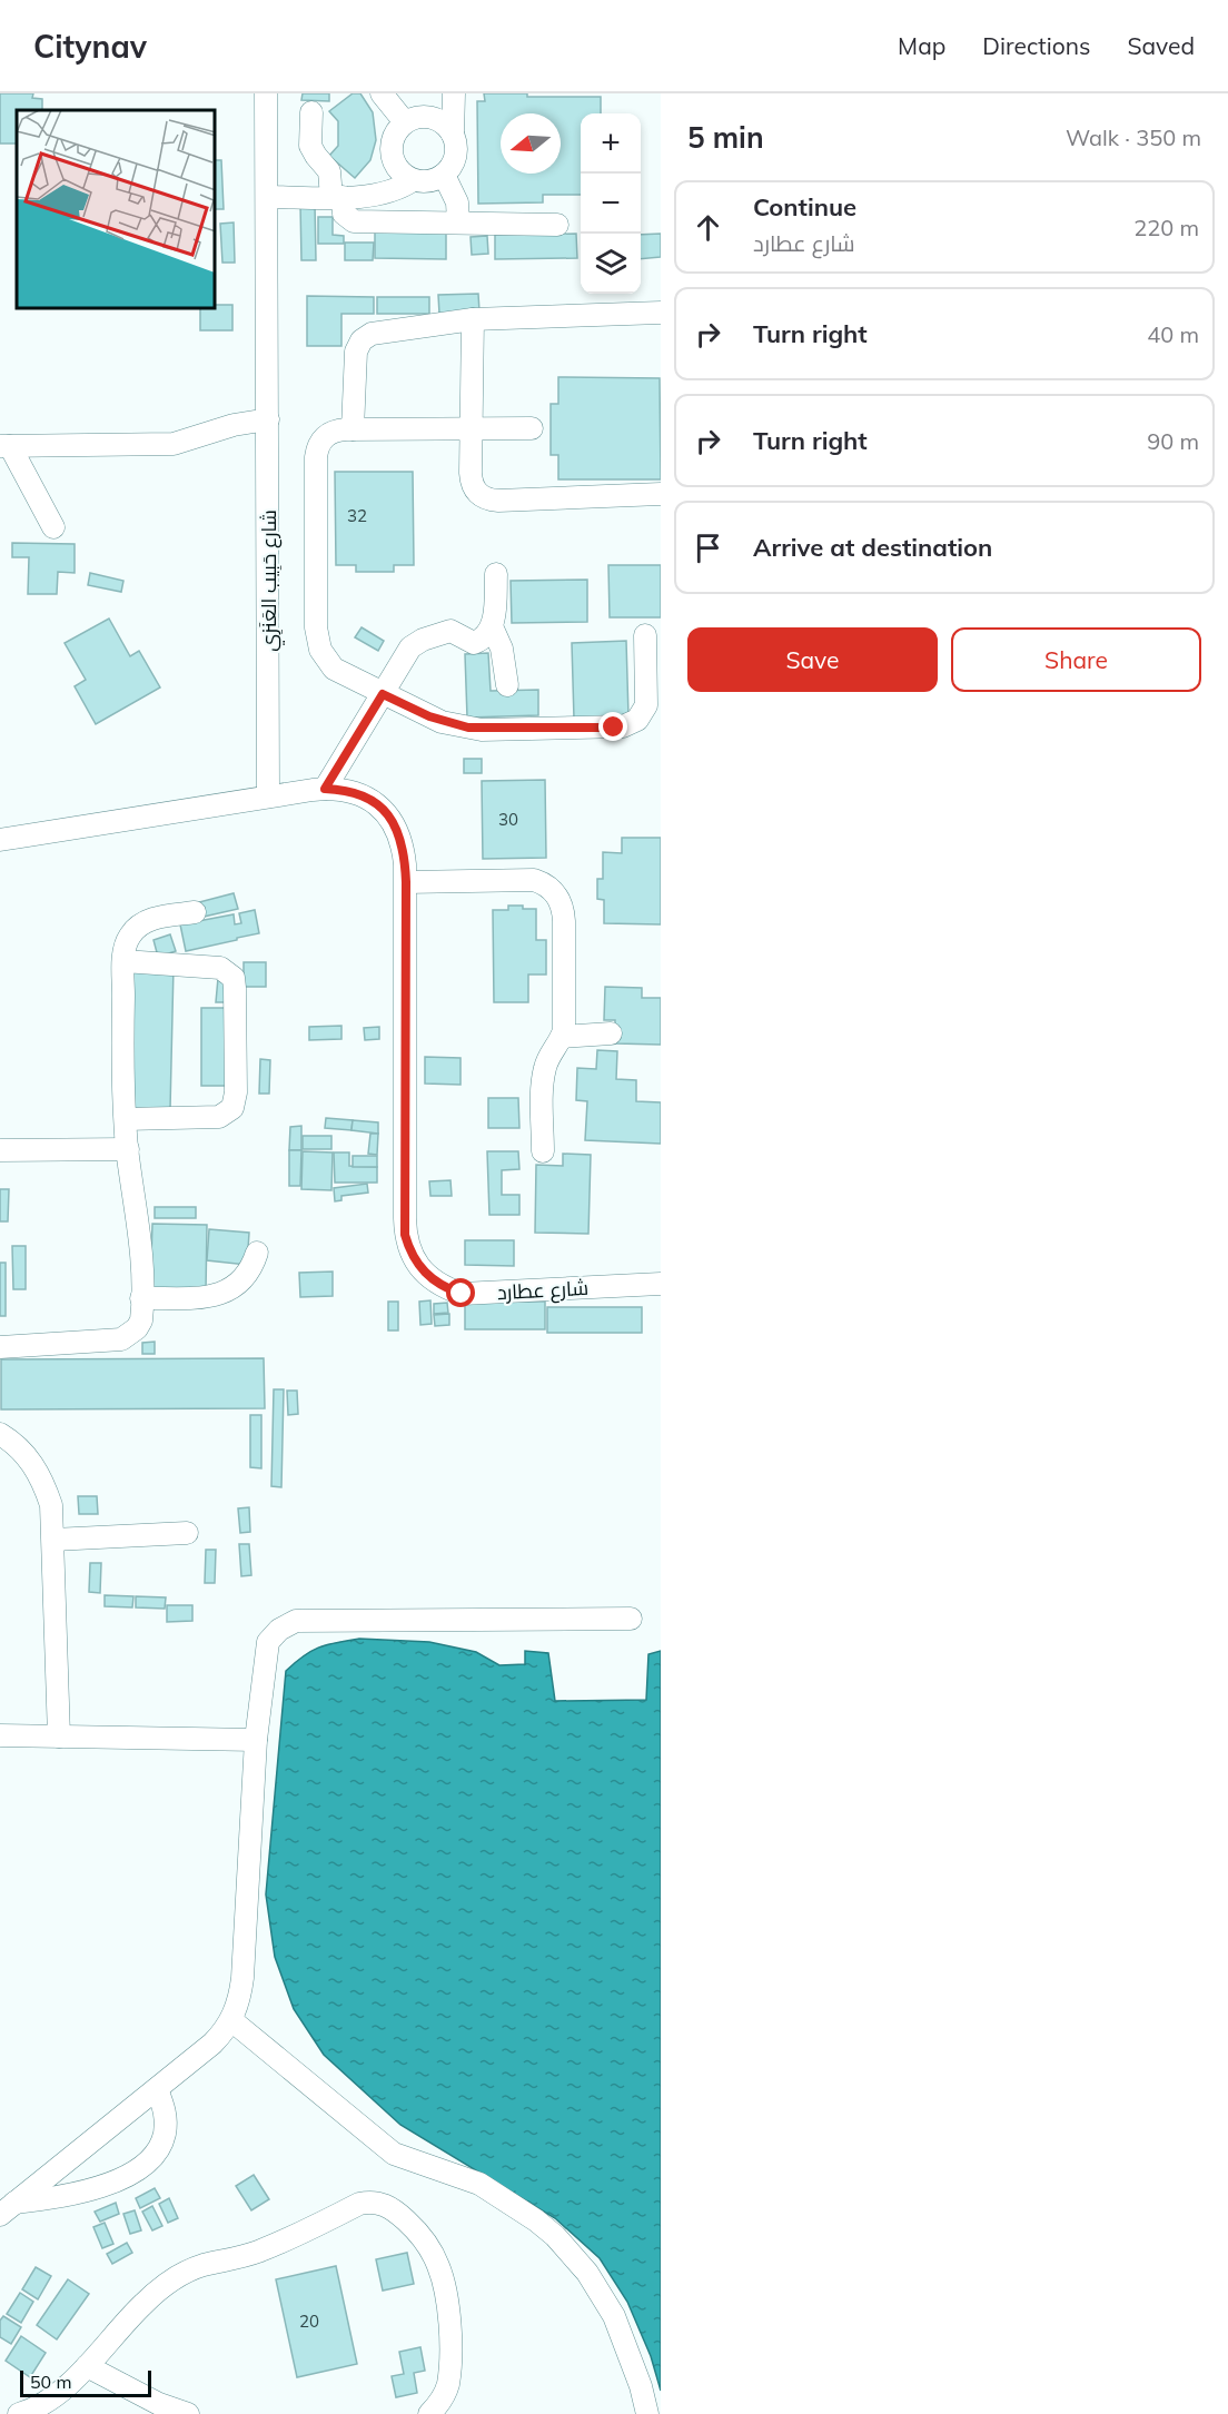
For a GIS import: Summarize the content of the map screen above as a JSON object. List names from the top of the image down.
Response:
{
  "streets": {
    "street": ["شارع حَبِيب العَنَزِي", "شارع عطارد"]
  },
  "crossings": [
    ["شارع حَبِيب العَنَزِي", "شارع عطارد"]
  ],
  "house_numbers": ["32", "30", "20"],
  "scale_bar": "50 m",
  "north": "left",
  "page": {
    "header": "Citynav",
    "nav": ["Map", "Directions", "Saved"],
    "heading": ["5 min", "Walk · 350 m"],
    "map_buttons": ["+", "−"],
    "list": [
      ["Continue", "شارع عطارد", "220 m"],
      ["Turn right", "40 m"],
      ["Turn right", "90 m"],
      "Arrive at destination"
    ],
    "buttons": ["Save", "Share"],
    "scale": "50 m"
  }
}
